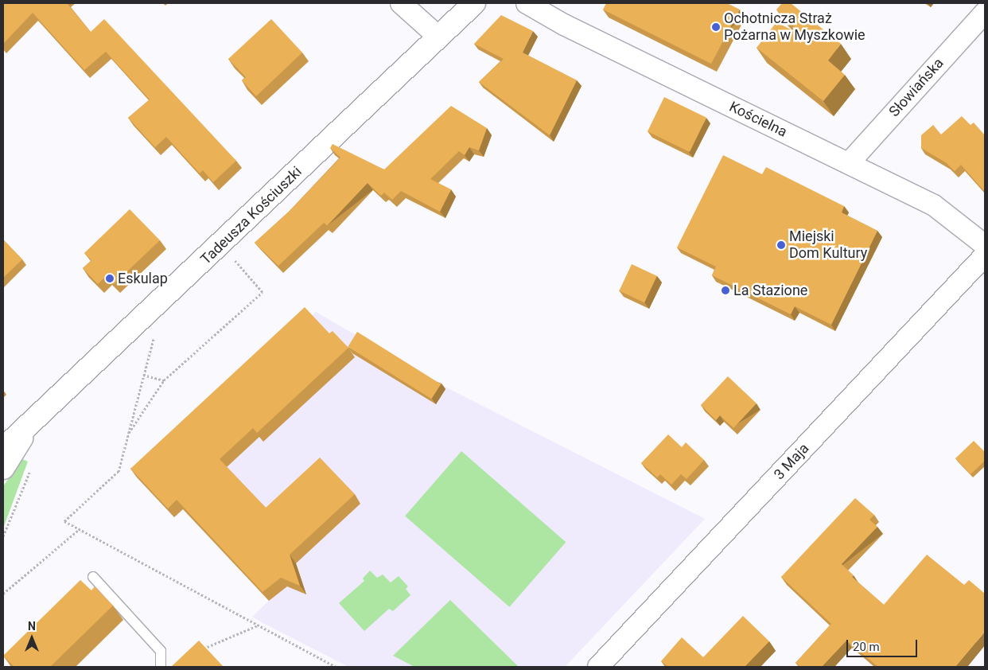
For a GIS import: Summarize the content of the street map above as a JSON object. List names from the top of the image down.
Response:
{
  "streets": {
    "main road": ["Tadeusza Kościuszki"],
    "street": ["Słowiańska", "Kościelna", "3 Maja"]
  },
  "crossings": [
    ["Słowiańska", "Kościelna"]
  ],
  "places": [
    "Ochotnicza Straż Pożarna w Myszkowie",
    "Miejski Dom Kultury",
    "Eskulap",
    "La Stazione"
  ],
  "scale_bar": "20 m",
  "north": "top"
}
